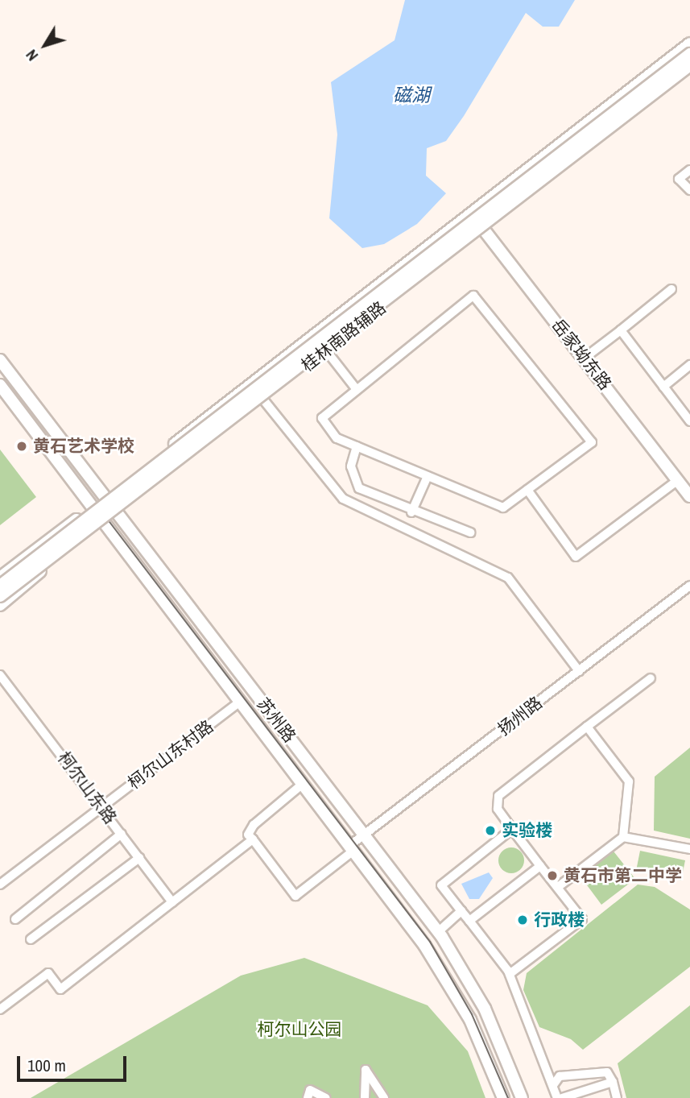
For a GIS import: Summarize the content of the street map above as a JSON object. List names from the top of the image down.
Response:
{
  "streets": {
    "main road": ["桂林南路辅路", "岳家坳东路", "苏州路"],
    "street": ["扬州路", "柯尔山东村路", "柯尔山东路"]
  },
  "crossings": [
    ["桂林南路辅路", "岳家坳东路"],
    ["桂林南路辅路", "苏州路"],
    ["扬州路", "苏州路"],
    ["苏州路", "柯尔山东村路"],
    ["柯尔山东村路", "柯尔山东路"]
  ],
  "water": ["磁湖"],
  "parks": ["柯尔山公园"],
  "places": [
    "黄石艺术学校",
    "实验楼",
    "黄石市第二中学",
    "行政楼"
  ],
  "scale_bar": "100 m",
  "north": "bottom left"
}
